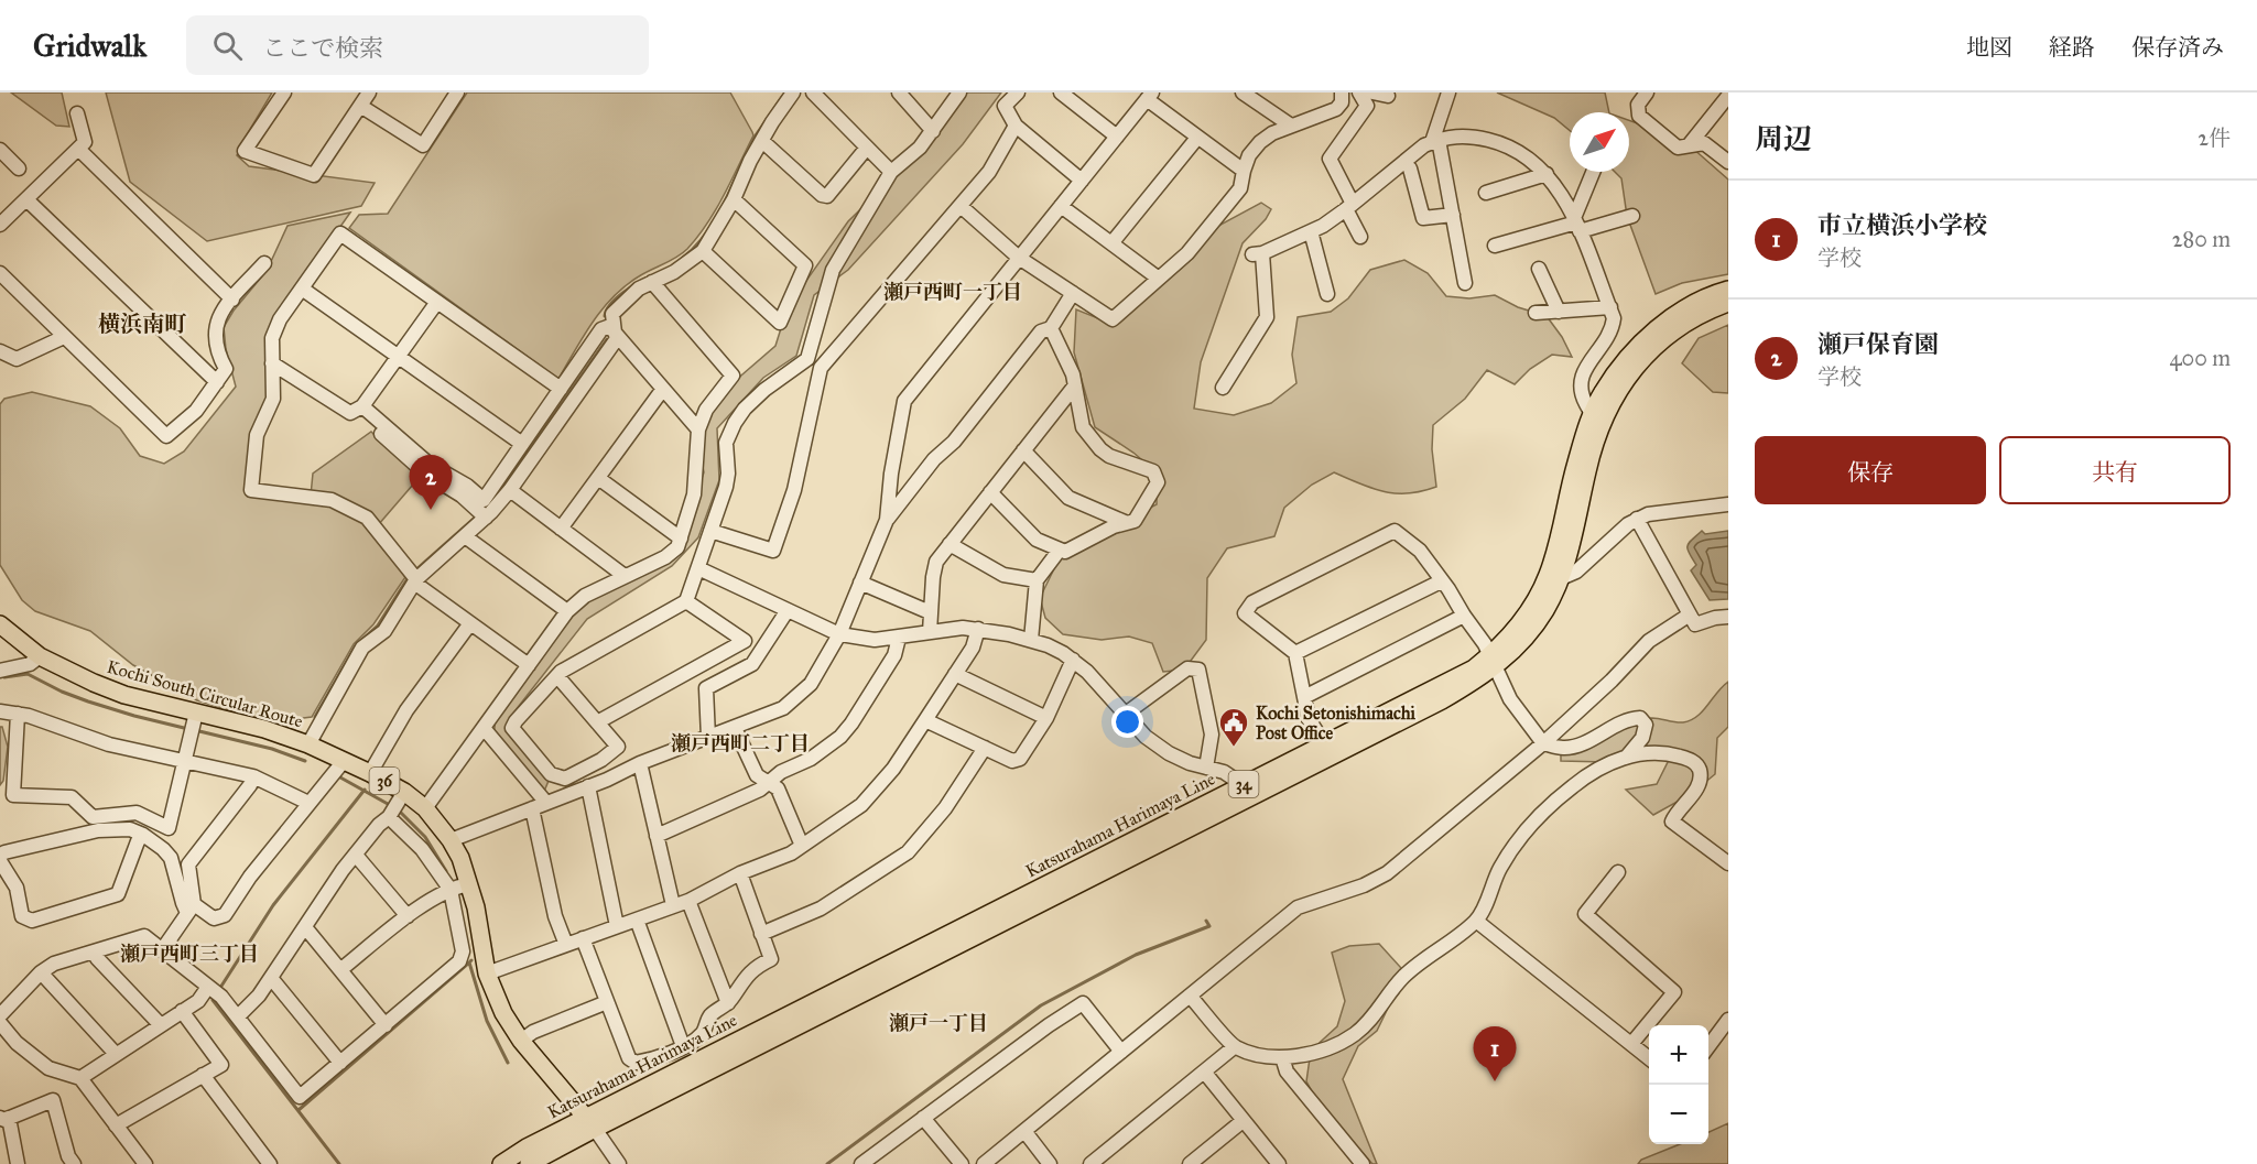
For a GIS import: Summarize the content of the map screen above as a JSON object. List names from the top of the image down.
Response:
{
  "streets": {
    "main road": [
      "Kochi South Circular Route",
      "36",
      "34",
      "Katsurahama Harimaya Line"
    ]
  },
  "crossings": [
    ["Kochi South Circular Route", "Katsurahama Harimaya Line"]
  ],
  "districts": [
    "瀬戸西町一丁目",
    "横浜南町",
    "瀬戸西町二丁目",
    "瀬戸西町三丁目",
    "瀬戸一丁目"
  ],
  "places": {
    "public building": ["Kochi Setonishimachi Post Office"]
  },
  "north": "top right",
  "page": {
    "header": "Gridwalk",
    "search": "ここで検索",
    "nav": ["地図", "経路", "保存済み"],
    "heading": ["周辺", "2件"],
    "list": [
      {
        "mark": "1",
        "name": "市立横浜小学校",
        "note": "学校",
        "value": "280 m"
      },
      {
        "mark": "2",
        "name": "瀬戸保育園",
        "note": "学校",
        "value": "400 m"
      }
    ],
    "buttons": ["保存", "共有"],
    "pins": ["2", "1"],
    "map_buttons": ["+", "−"]
  }
}
